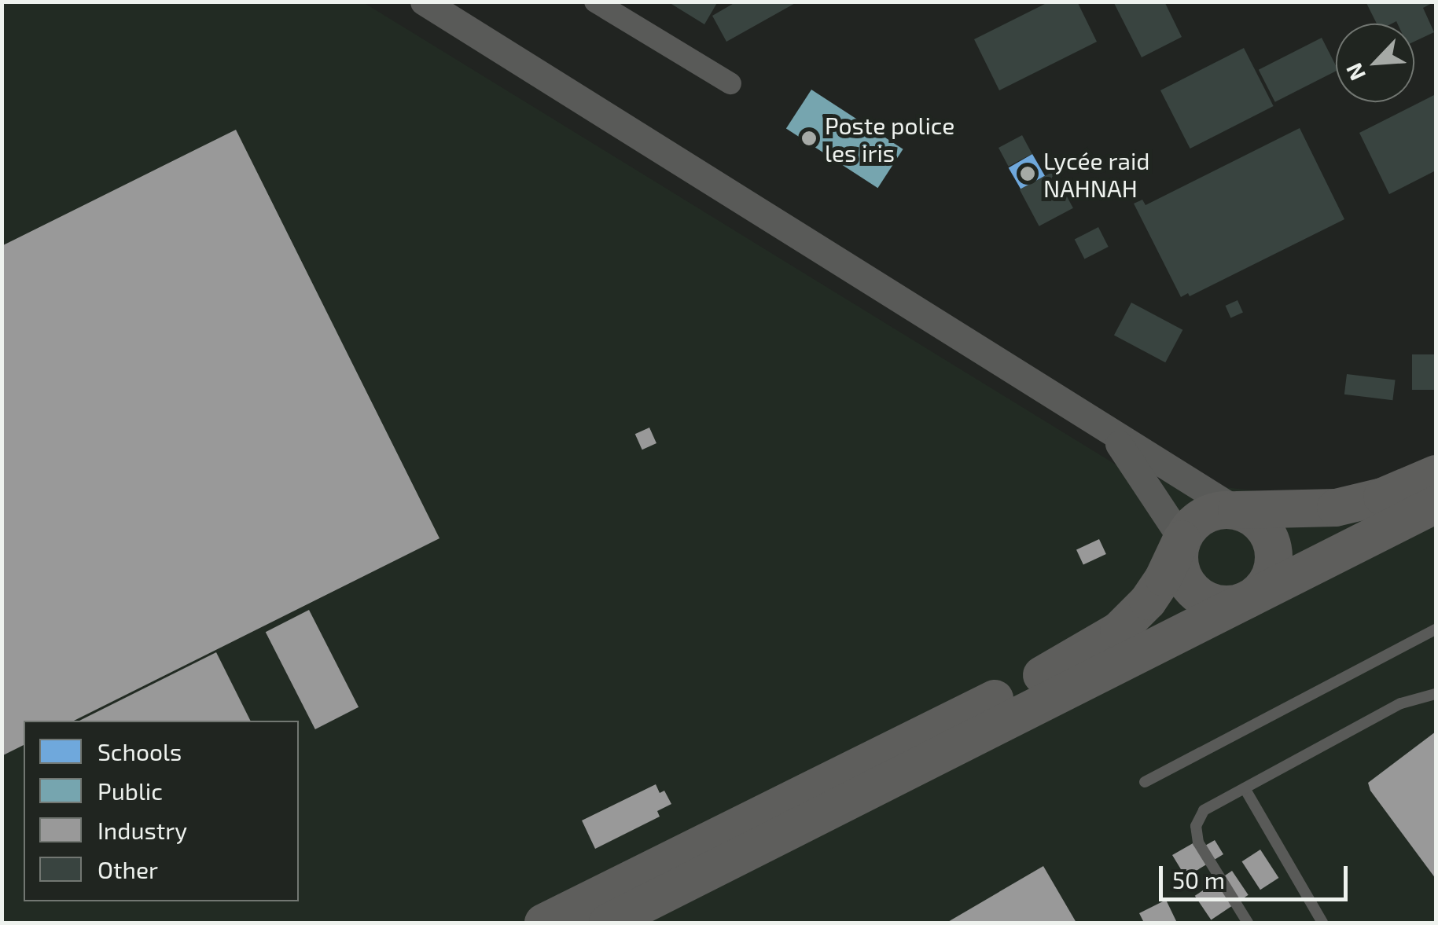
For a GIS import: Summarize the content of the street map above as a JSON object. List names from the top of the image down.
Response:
{
  "places": ["Poste police les iris", "Lycée raid NAHNAH"],
  "legend": [
    "Schools",
    "Public",
    "Industry",
    "Other"
  ],
  "scale_bar": "50 m",
  "north": "bottom left"
}
